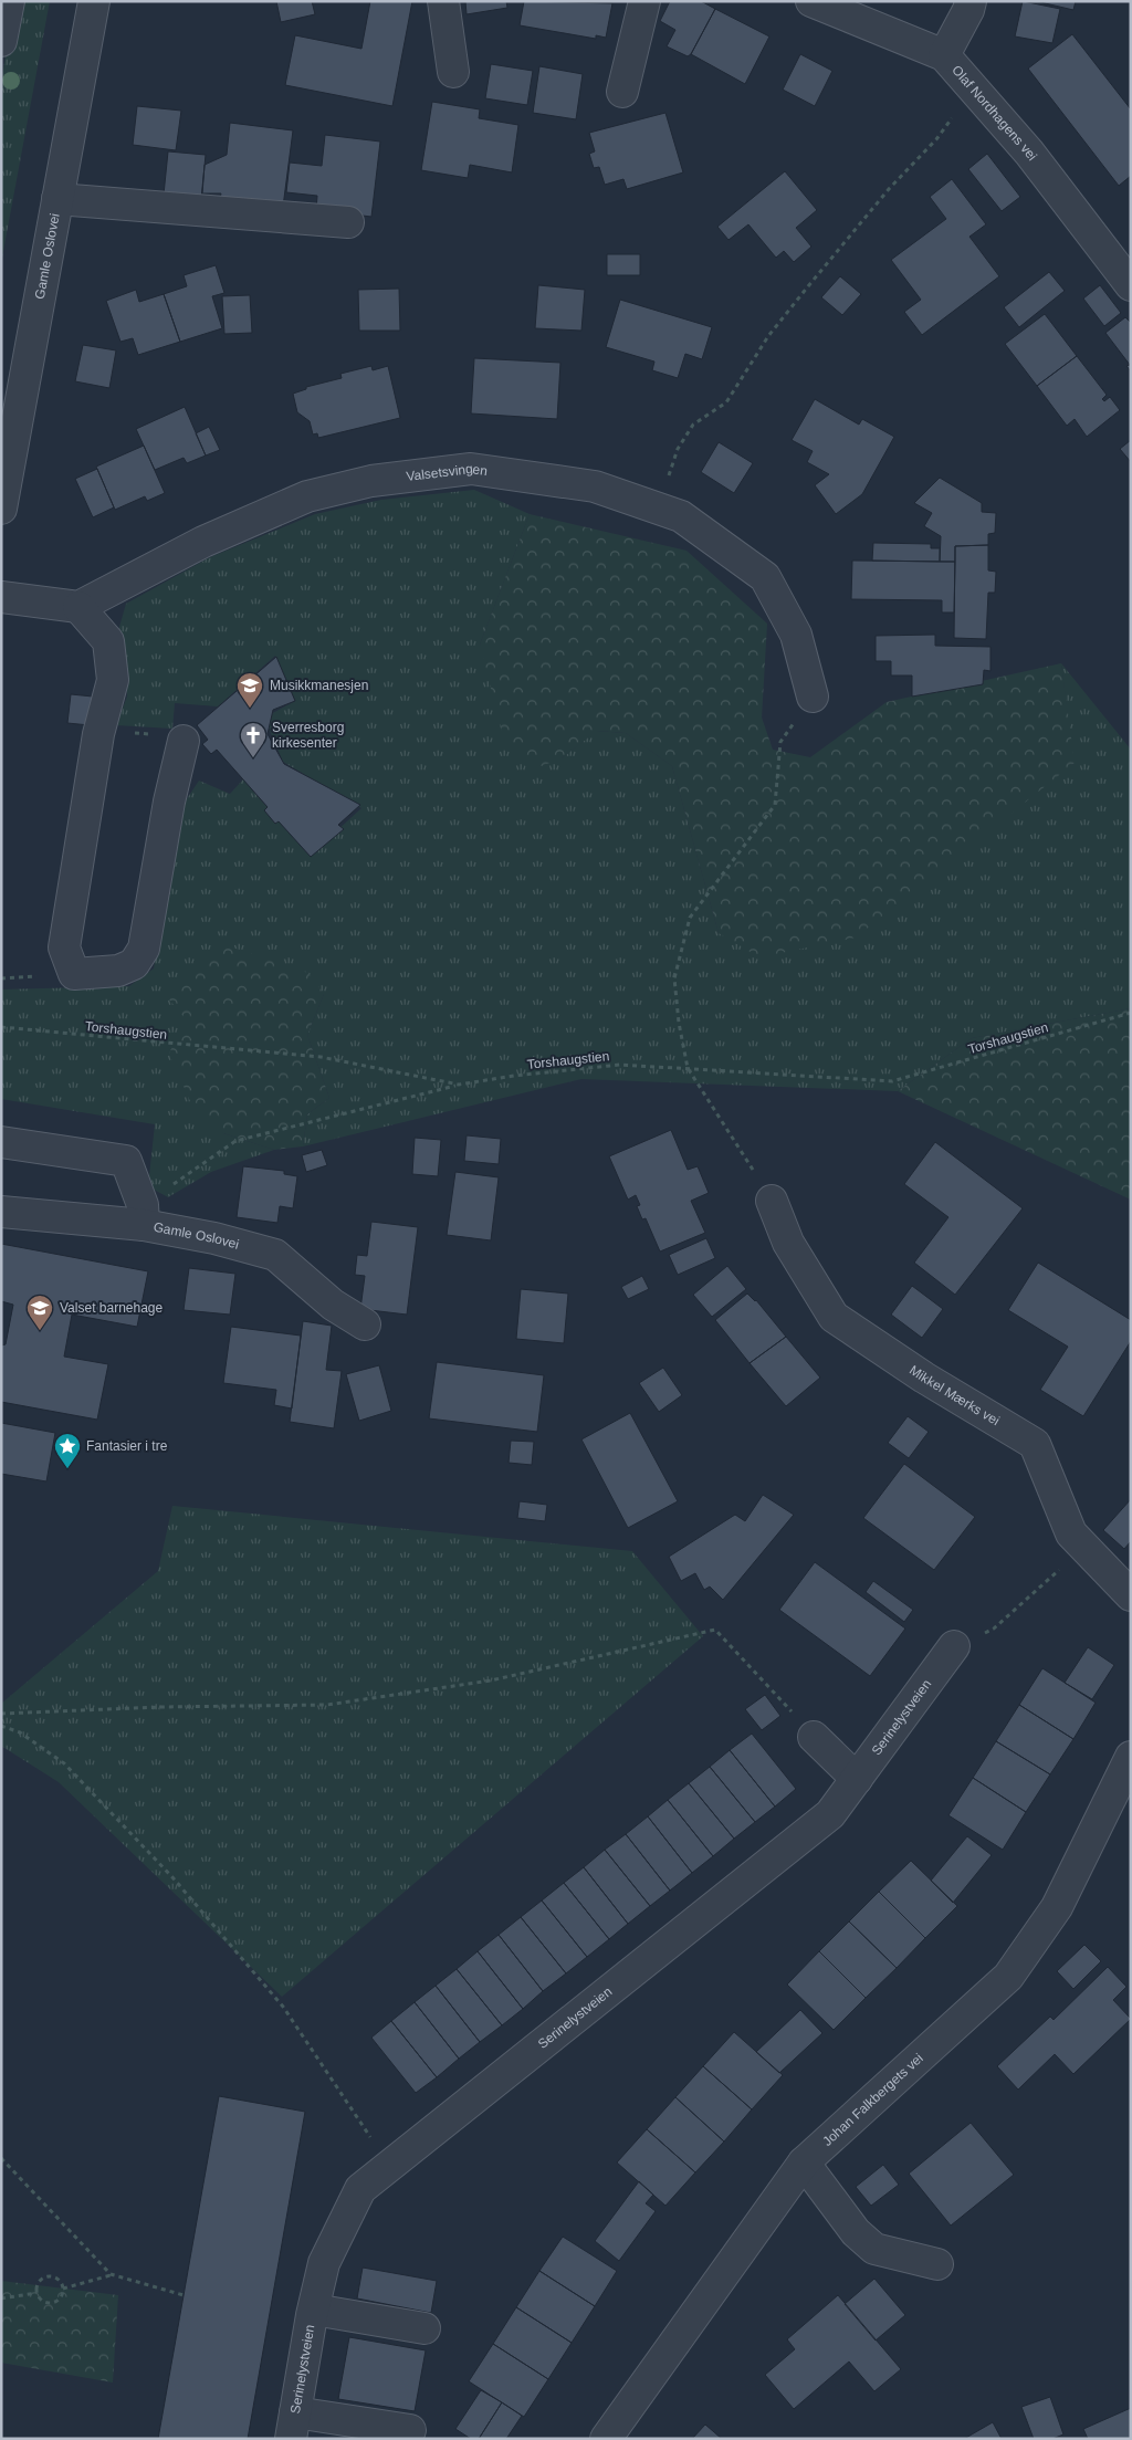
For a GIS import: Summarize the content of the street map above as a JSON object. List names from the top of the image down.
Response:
{
  "streets": {
    "street": [
      "Olaf Nordhagens vei",
      "Gamle Oslovei",
      "Valsetsvingen",
      "Mikkel Mærks vei",
      "Serinelystveien",
      "Johan Falkbergets vei"
    ],
    "path": ["Torshaugstien"]
  },
  "places": {
    "school or university": ["Musikkmanesjen", "Valset barnehage"],
    "church": ["Sverresborg kirkesenter"],
    "place": ["Fantasier i tre"]
  }
}
